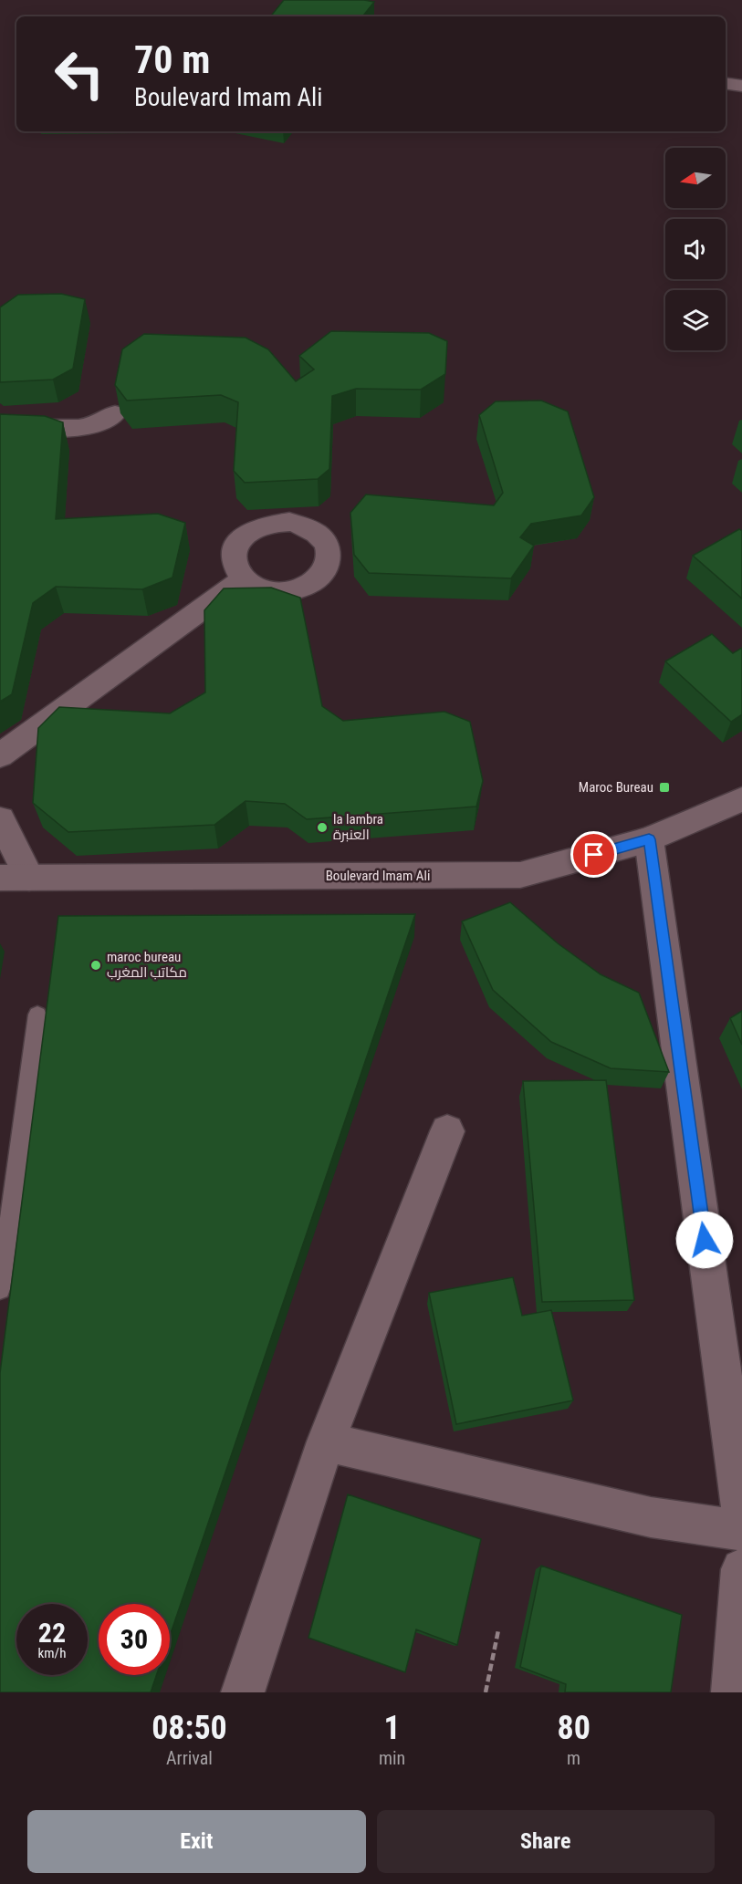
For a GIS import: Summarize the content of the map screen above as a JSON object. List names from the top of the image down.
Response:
{
  "streets": {
    "street": ["Boulevard Imam Ali"]
  },
  "places": {
    "transit": ["Maroc Bureau"],
    "other": ["la lambra العنبرة", "maroc bureau مكاتب المغرب"]
  },
  "north": "left",
  "page": {
    "turn": ["70 m", "Boulevard Imam Ali"],
    "speed": "22 km/h",
    "limit": "30",
    "eta": [
      "08:50",
      "Arrival",
      "1",
      "min",
      "80",
      "m"
    ],
    "buttons": ["Exit", "Share"]
  }
}
